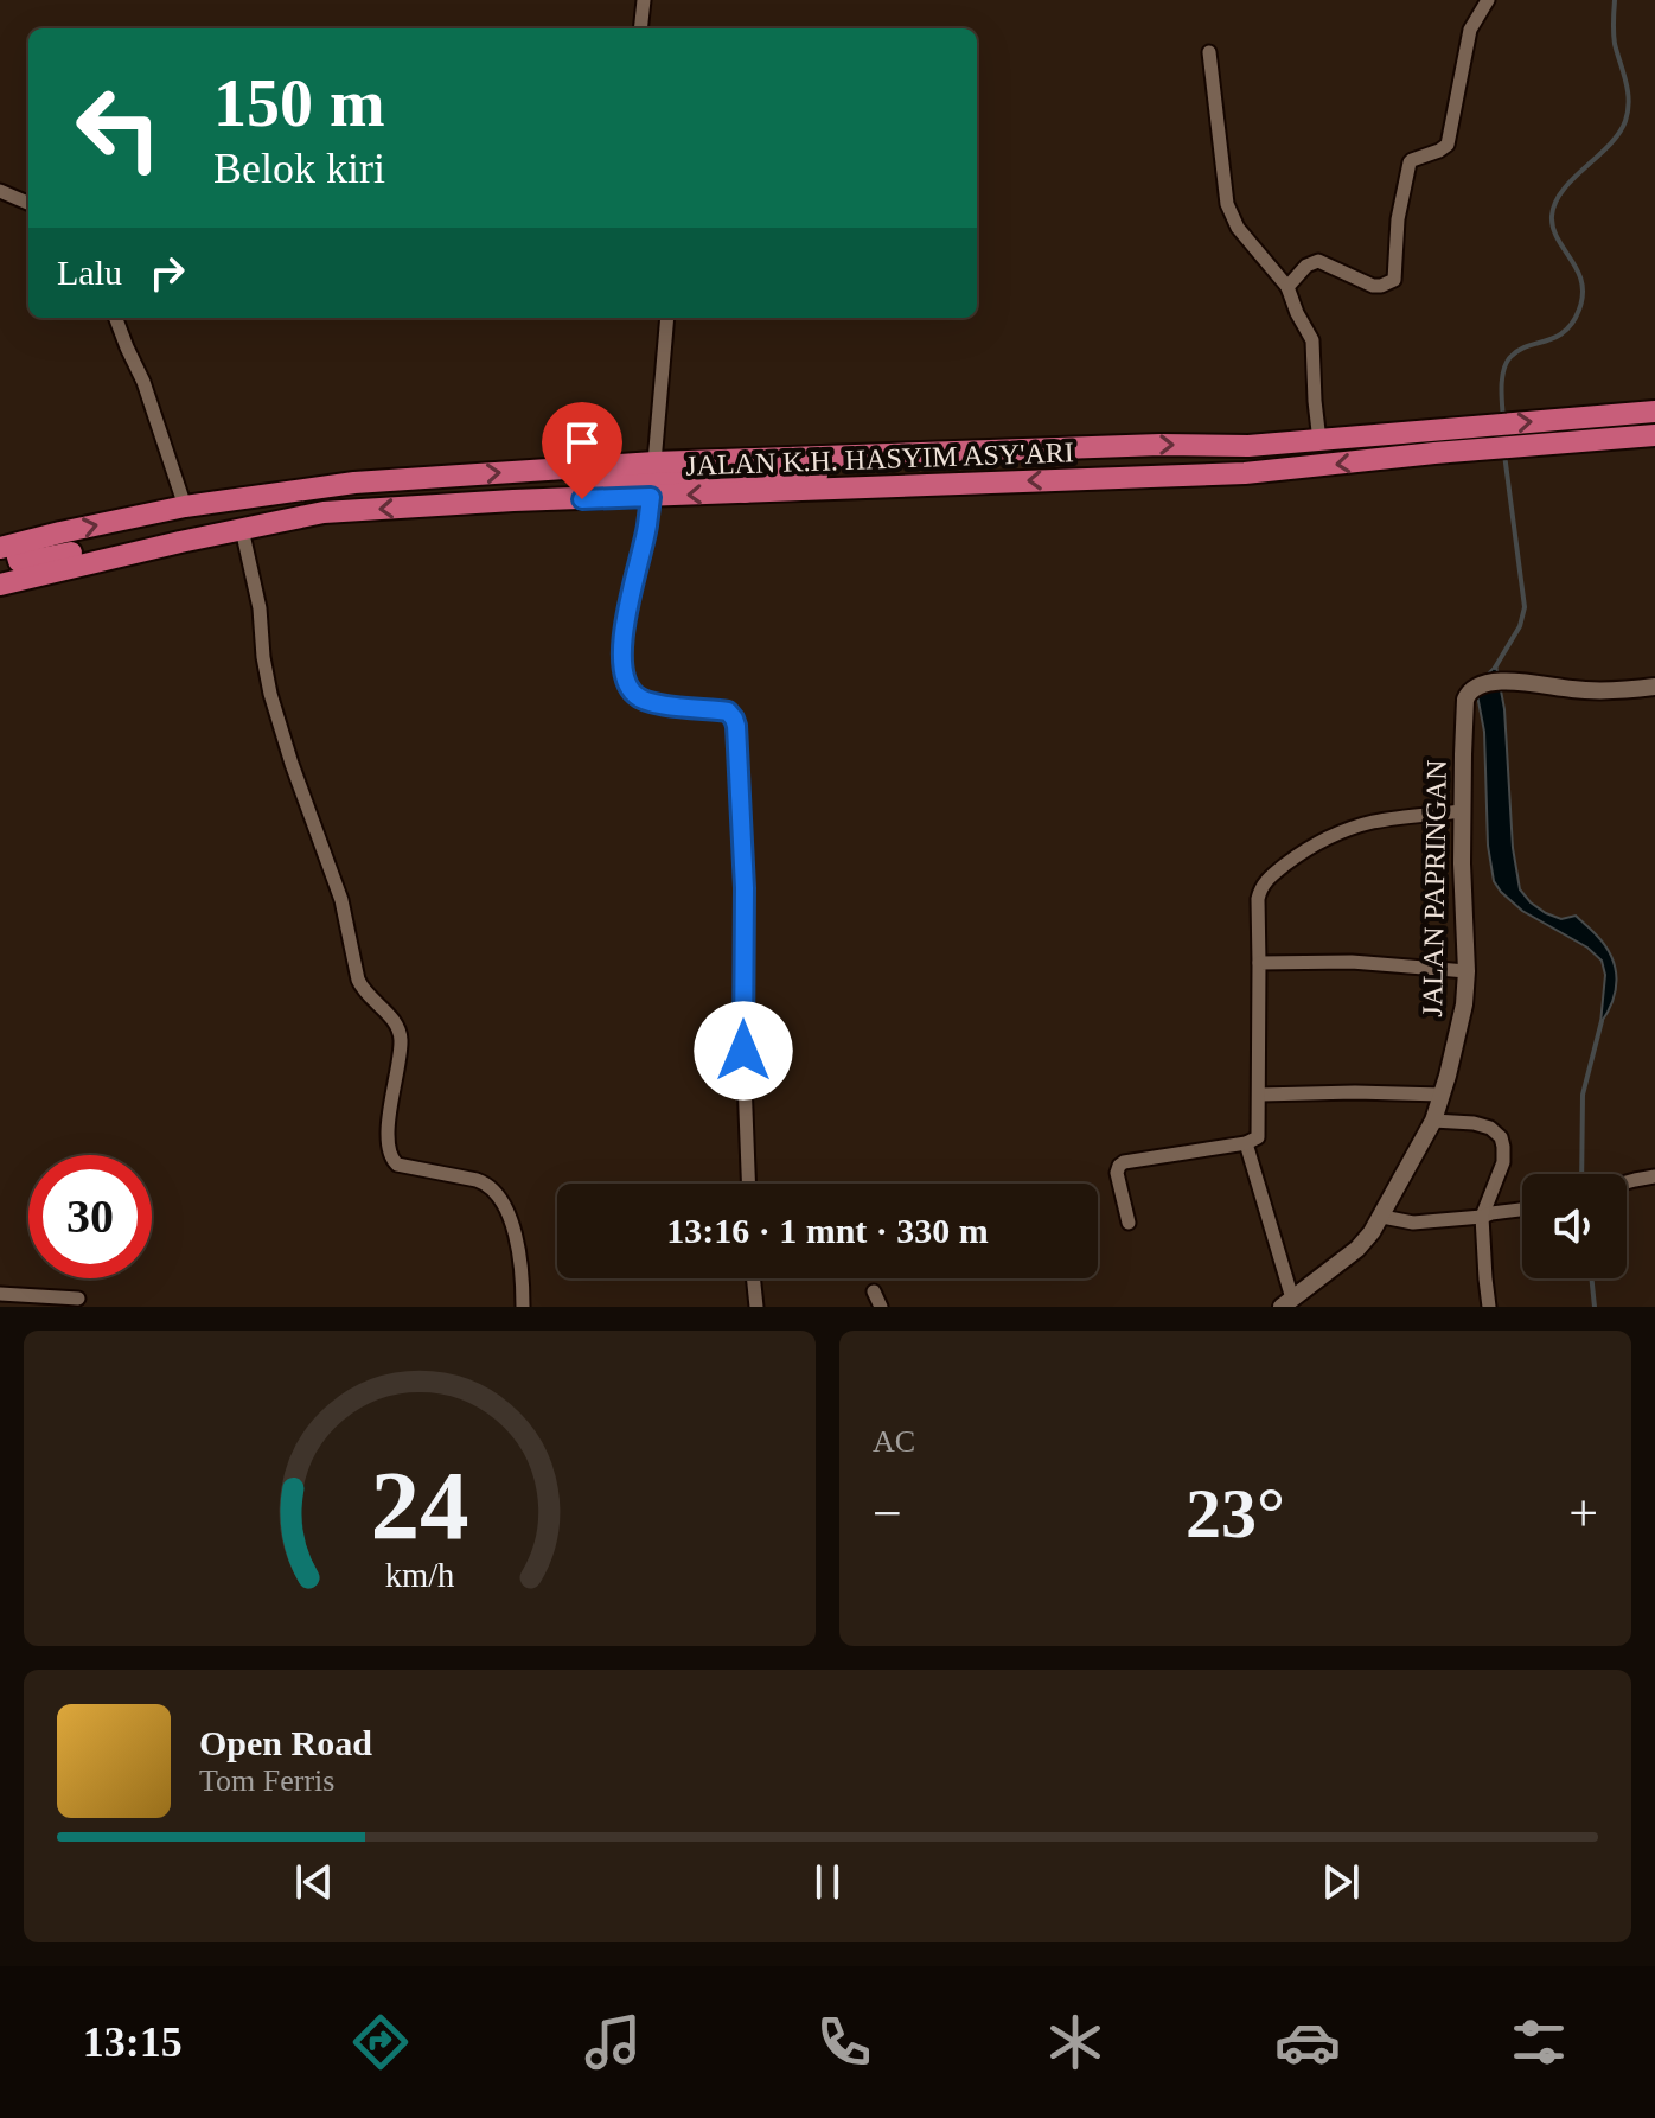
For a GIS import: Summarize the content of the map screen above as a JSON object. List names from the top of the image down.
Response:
{
  "streets": {
    "highway": ["JALAN K.H. HASYIM ASY'ARI"],
    "street": ["JALAN PAPRINGAN"]
  },
  "page": {
    "turn": ["150 m", "Belok kiri"],
    "then": "Lalu",
    "limit": "30",
    "trip": "13:16 · 1 mnt · 330 m",
    "tile": "AC",
    "heat": ["−", "23°", "+"],
    "song": ["Open Road", "Tom Ferris"],
    "tabs": "13:15",
    "gauge": ["24", "km/h"]
  }
}
